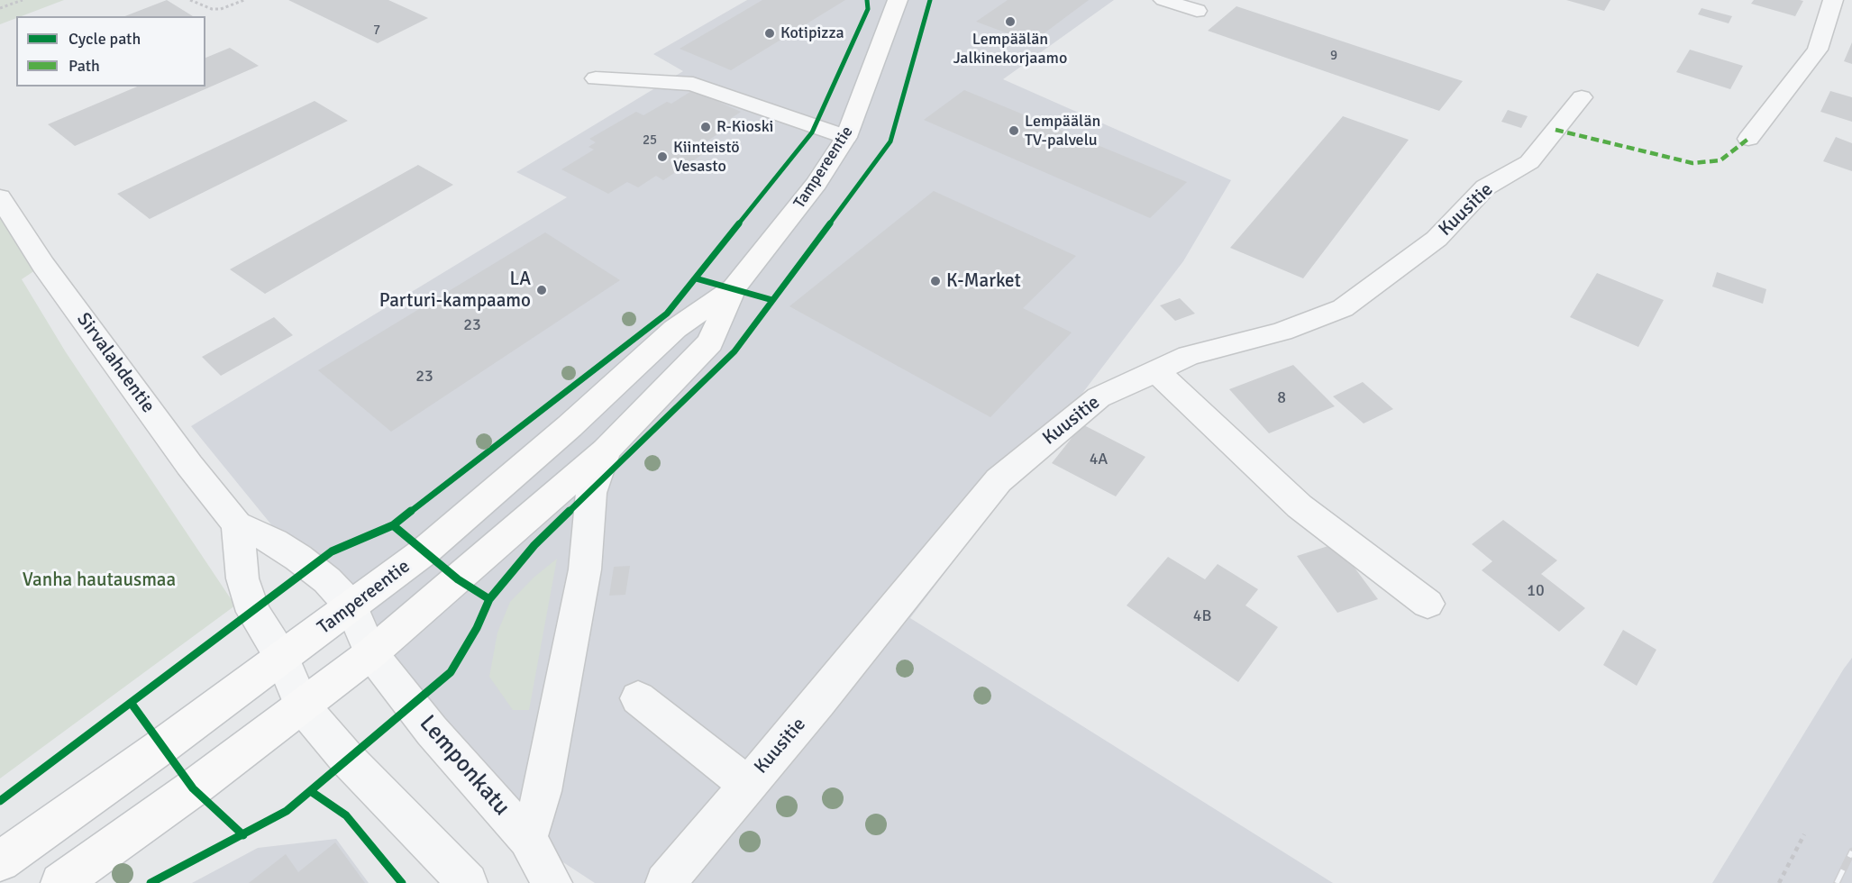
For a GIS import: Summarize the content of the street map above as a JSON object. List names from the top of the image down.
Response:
{
  "streets": {
    "main road": ["Tampereentie"],
    "street": ["Kuusitie", "Sirvalahdentie", "Lemponkatu"]
  },
  "crossings": [
    ["Tampereentie", "Sirvalahdentie"],
    ["Tampereentie", "Lemponkatu"],
    ["Sirvalahdentie", "Lemponkatu"]
  ],
  "parks": ["Vanha hautausmaa"],
  "places": [
    "Lempäälän Jalkinekorjaamo",
    "Kotipizza",
    "R-Kioski",
    "Lempäälän TV-palvelu",
    "Kiinteistö Vesasto",
    "K-Market",
    "LA Parturi-kampaamo"
  ],
  "house_numbers": [
    "7",
    "9",
    "25",
    "23",
    "23",
    "8",
    "4A",
    "10",
    "4B"
  ],
  "legend": ["Cycle path", "Path"]
}
